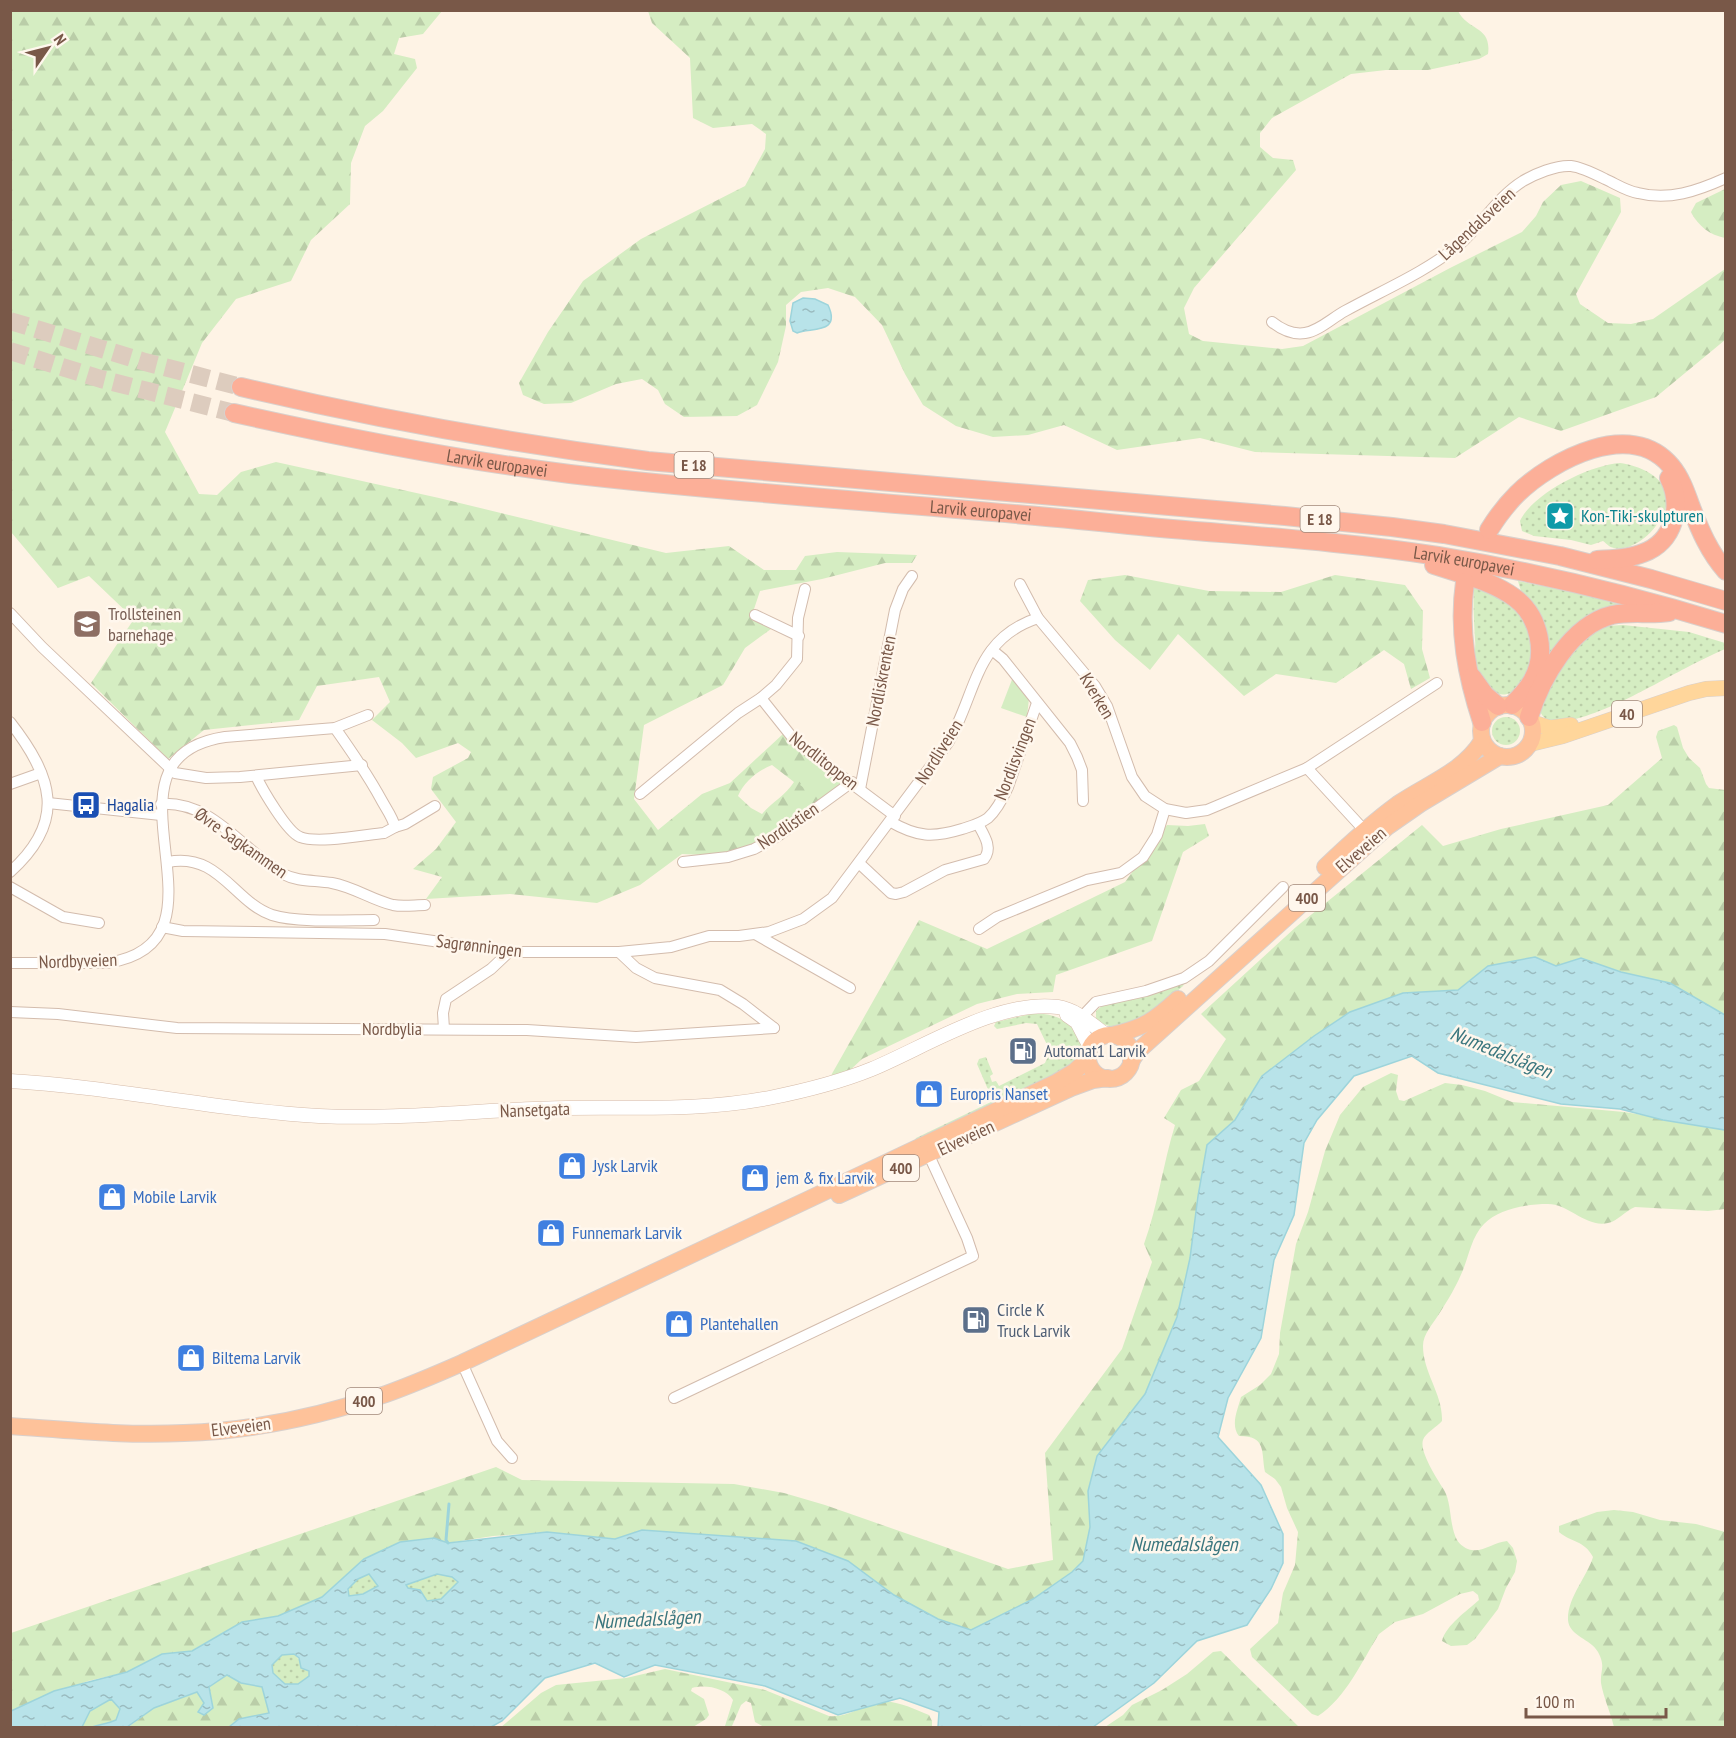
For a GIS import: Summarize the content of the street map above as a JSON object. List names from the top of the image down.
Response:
{
  "streets": {
    "highway": [
      "Larvik europavei",
      "E 18",
      "Elveveien",
      "400"
    ],
    "main road": ["40", "Nansetgata"],
    "street": [
      "Lågendalsveien",
      "Nordliskrenten",
      "Kverken",
      "Nordliveien",
      "Nordlisvingen",
      "Nordlitoppen",
      "Nordlistien",
      "Øvre Sagkammen",
      "Sagrønningen",
      "Nordbyveien",
      "Nordbylia"
    ]
  },
  "crossings": [
    ["Larvik europavei", "E 18"],
    ["E 18", "40"],
    ["E 18", "Elveveien"],
    ["E 18", "400"],
    ["Nordliskrenten", "Nordlitoppen"],
    ["Nordliskrenten", "Nordlistien"],
    ["Kverken", "Nordliveien"],
    ["40", "Elveveien"],
    ["40", "400"],
    ["Nordliveien", "Nordlisvingen"],
    ["Nordliveien", "Nordlitoppen"],
    ["Nordliveien", "Sagrønningen"],
    ["Nordliveien", "Nordbylia"],
    ["Nordlisvingen", "Nordlitoppen"],
    ["Nordlitoppen", "Nordlistien"],
    ["Øvre Sagkammen", "Nordbyveien"],
    ["Elveveien", "400"],
    ["Elveveien", "Nansetgata"],
    ["400", "Nansetgata"],
    ["Sagrønningen", "Nordbyveien"],
    ["Sagrønningen", "Nordbylia"]
  ],
  "water": ["Numedalslågen"],
  "places": {
    "place": ["Kon-Tiki-skulpturen"],
    "school or university": ["Trollsteinen barnehage"],
    "bus stop": ["Hagalia"],
    "fuel station": ["Automat1 Larvik", "Circle K Truck Larvik"],
    "shop": [
      "Europris Nanset",
      "Jysk Larvik",
      "jem & fix Larvik",
      "Mobile Larvik",
      "Funnemark Larvik",
      "Plantehallen",
      "Biltema Larvik"
    ]
  },
  "scale_bar": "100 m",
  "north": "top right"
}
